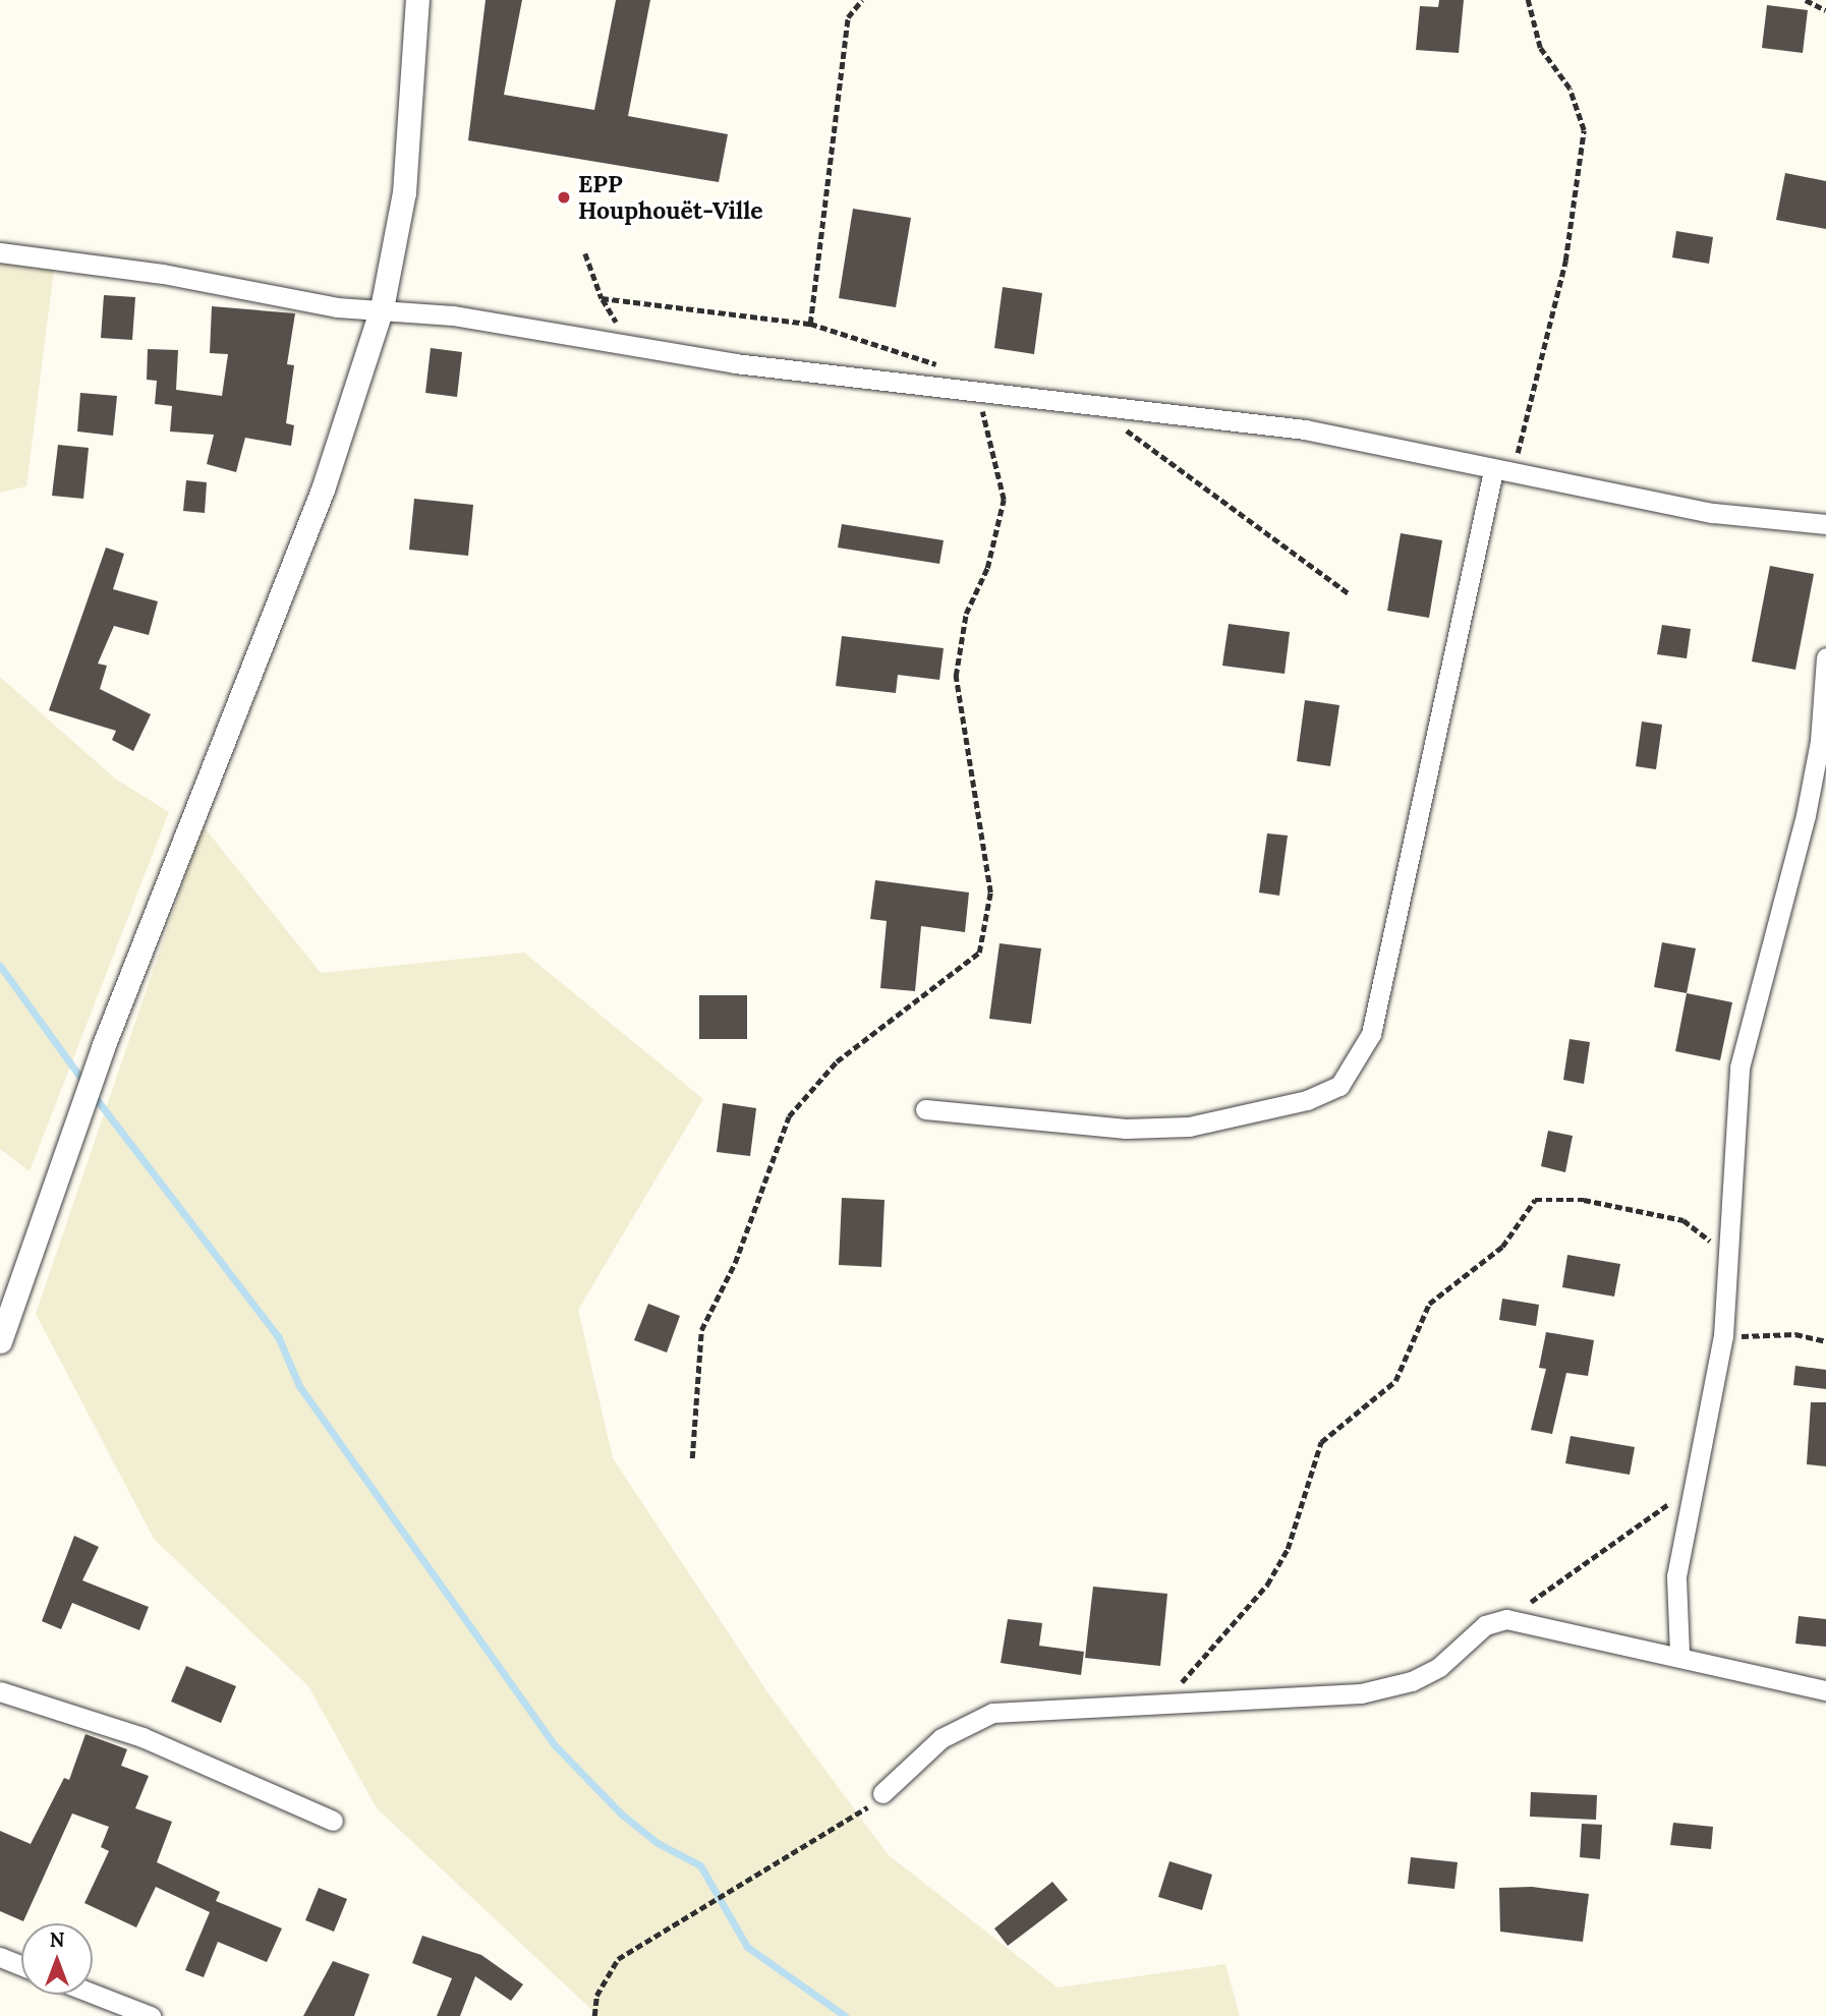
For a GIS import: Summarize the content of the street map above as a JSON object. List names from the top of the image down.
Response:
{
  "places": ["EPP Houphouët-Ville"],
  "north": "top"
}
